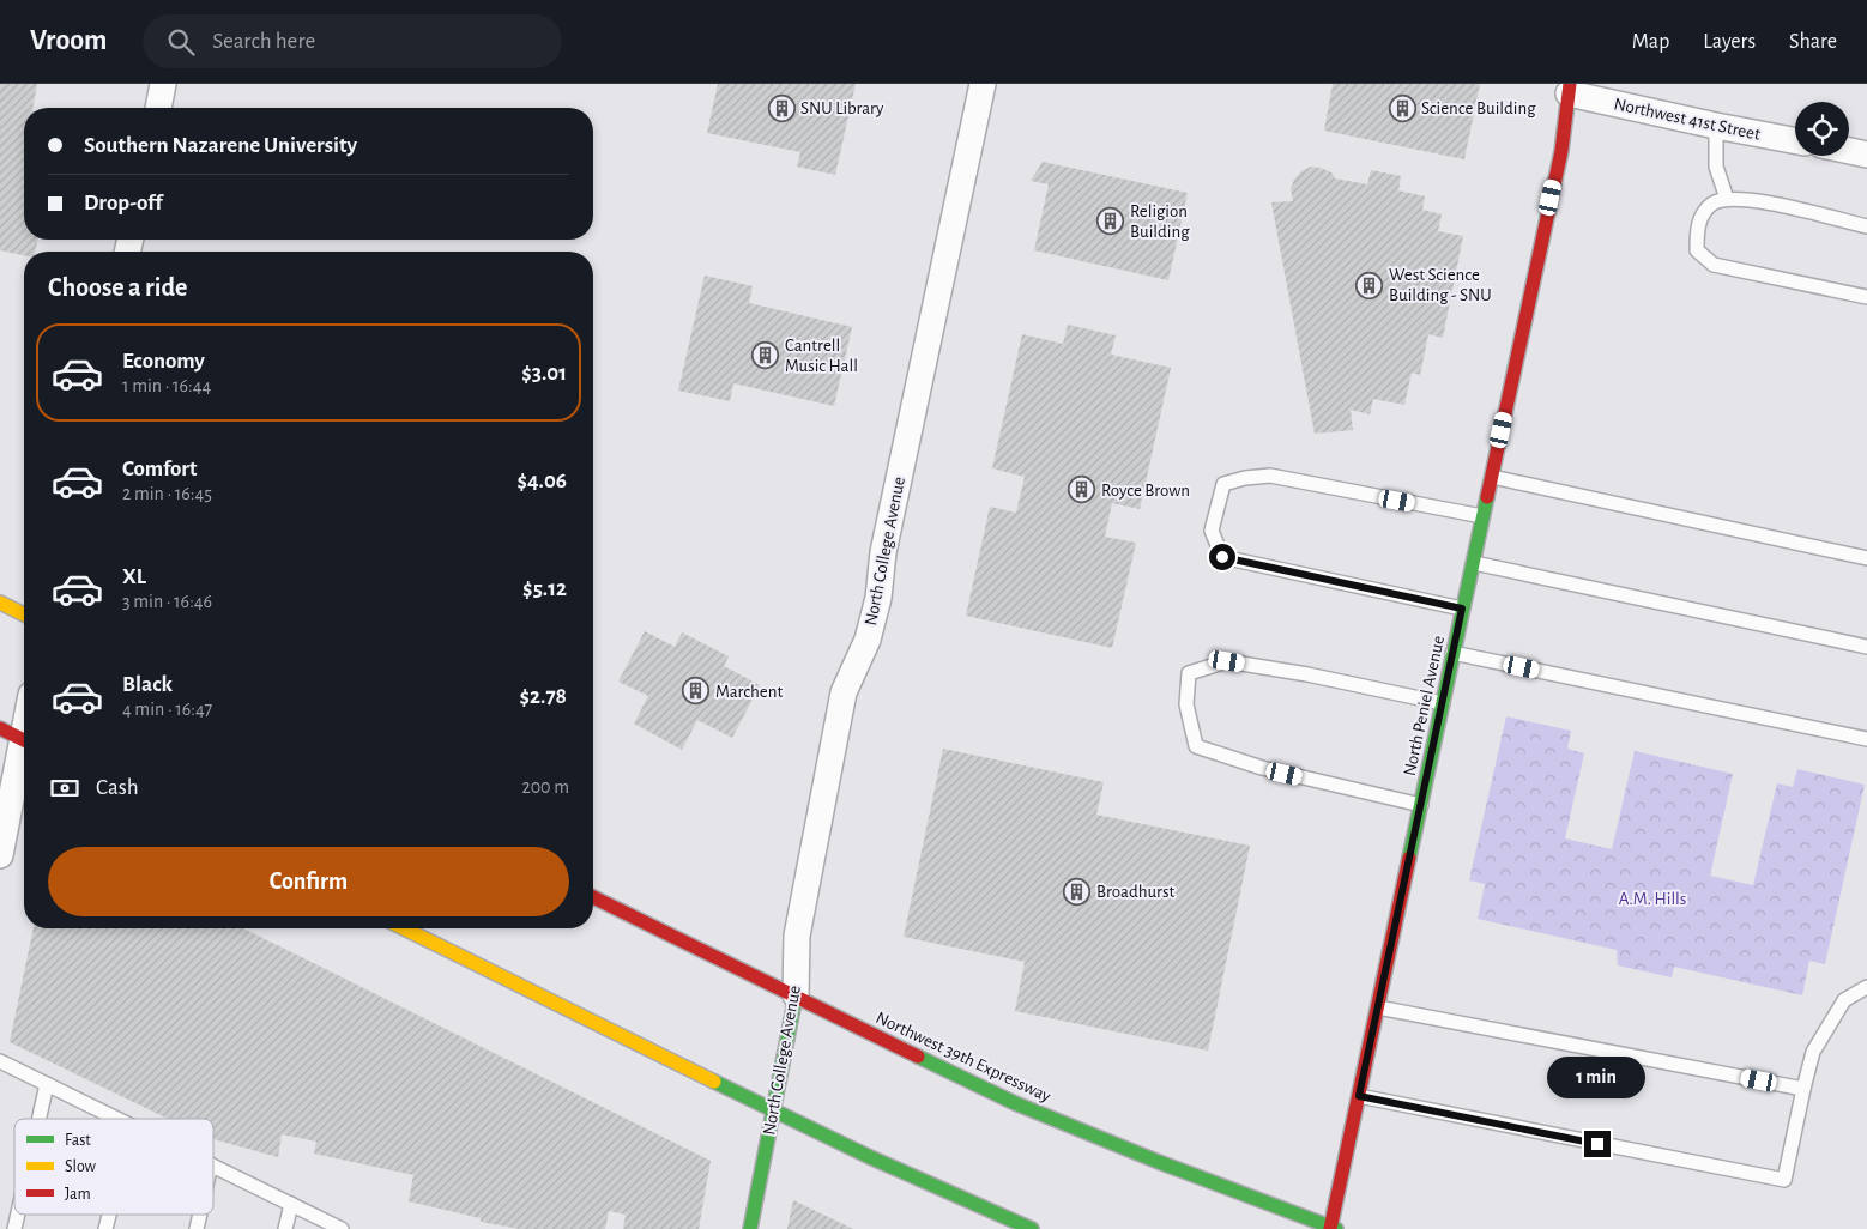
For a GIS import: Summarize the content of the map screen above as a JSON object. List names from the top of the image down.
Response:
{
  "streets": {
    "main road": ["North College Avenue", "North Peniel Avenue", "Northwest 39th Expressway"],
    "street": ["Northwest 41st Street"]
  },
  "crossings": [
    ["Northwest 41st Street", "North Peniel Avenue"],
    ["North College Avenue", "Northwest 39th Expressway"],
    ["North Peniel Avenue", "Northwest 39th Expressway"]
  ],
  "parks": ["A.M. Hills"],
  "places": {
    "building": [
      "SNU Library",
      "Science Building",
      "Religion Building",
      "West Science Building - SNU",
      "Cantrell Music Hall",
      "Royce Brown",
      "Marchent",
      "Broadhurst"
    ]
  },
  "legend": ["Fast", "Slow", "Jam"],
  "page": {
    "header": "Vroom",
    "search": "Search here",
    "nav": ["Map", "Layers", "Share"],
    "banner": ["Southern Nazarene University", "Drop-off"],
    "heading": "Choose a ride",
    "list": [
      {
        "name": "Economy",
        "note": "1 min · 16:44",
        "value": "$3.01"
      },
      {
        "name": "Comfort",
        "note": "2 min · 16:45",
        "value": "$4.06"
      },
      {
        "name": "XL",
        "note": "3 min · 16:46",
        "value": "$5.12"
      },
      {
        "name": "Black",
        "note": "4 min · 16:47",
        "value": "$2.78"
      }
    ],
    "pay": ["Cash", "200 m"],
    "buttons": "Confirm",
    "bubble": "1 min"
  }
}
